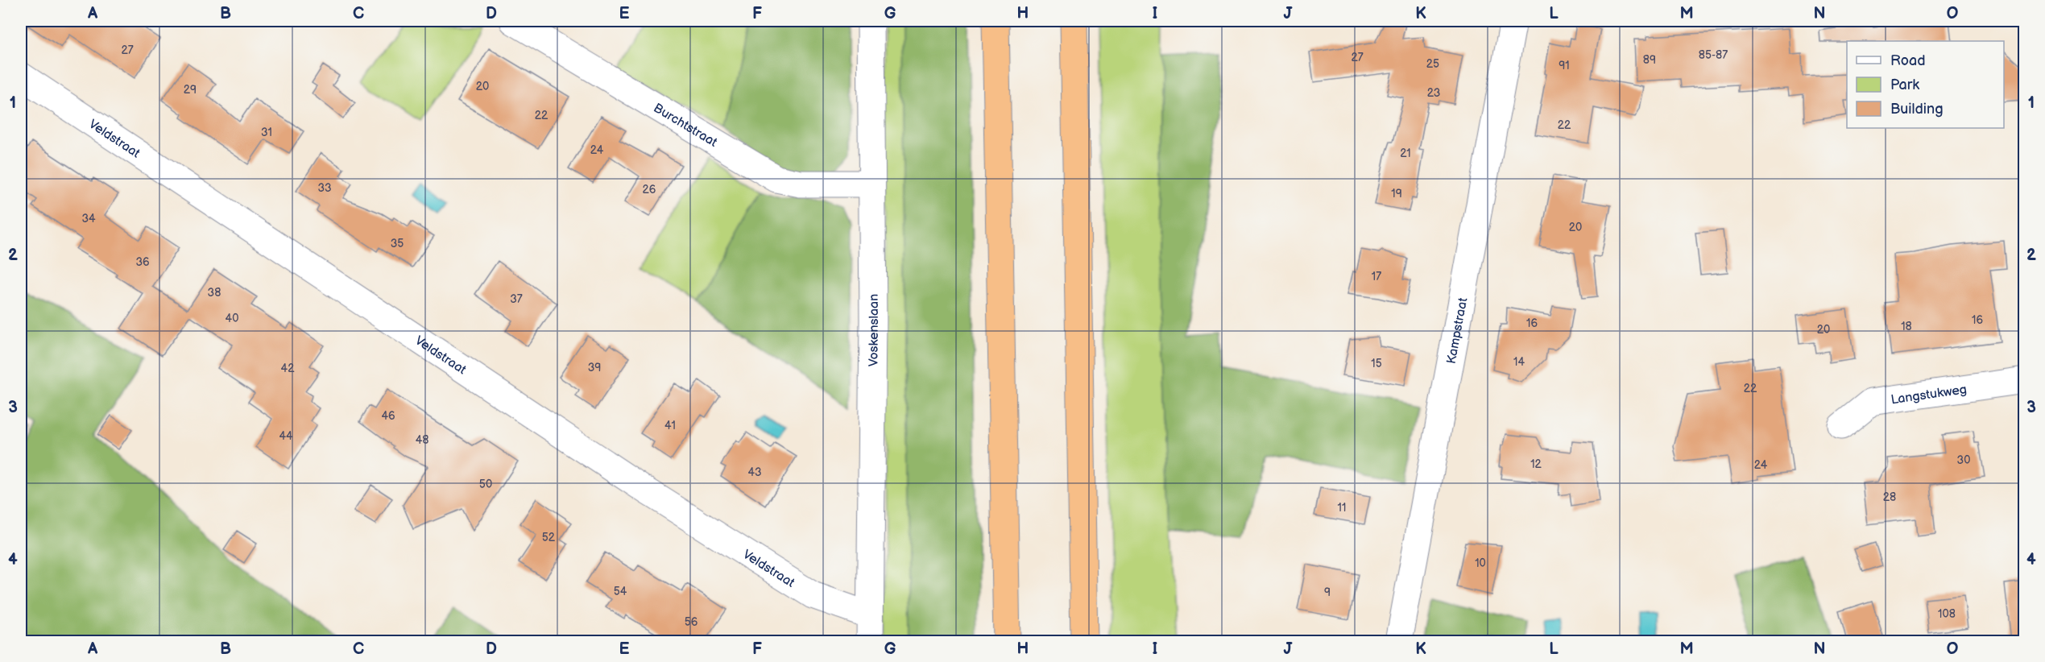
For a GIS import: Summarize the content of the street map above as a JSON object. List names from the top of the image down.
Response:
{
  "streets": {
    "street": [
      "Burchtstraat",
      "Veldstraat",
      "Voskenslaan",
      "Kampstraat",
      "Langstukweg"
    ]
  },
  "crossings": [
    ["Burchtstraat", "Voskenslaan"],
    ["Veldstraat", "Voskenslaan"]
  ],
  "house_numbers": [
    "27",
    "85-87",
    "27",
    "89",
    "25",
    "91",
    "20",
    "29",
    "23",
    "22",
    "22",
    "31",
    "24",
    "21",
    "33",
    "26",
    "19",
    "34",
    "20",
    "35",
    "36",
    "17",
    "38",
    "37",
    "40",
    "16",
    "16",
    "18",
    "20",
    "14",
    "15",
    "39",
    "42",
    "22",
    "46",
    "41",
    "44",
    "48",
    "30",
    "12",
    "24",
    "43",
    "50",
    "28",
    "11",
    "52",
    "10",
    "54",
    "9",
    "108",
    "56"
  ],
  "legend": ["Road", "Park", "Building"],
  "grid": {
    "columns": [
      "A",
      "B",
      "C",
      "D",
      "E",
      "F",
      "G",
      "H",
      "I",
      "J",
      "K",
      "L",
      "M",
      "N",
      "O"
    ],
    "rows": [
      "1",
      "2",
      "3",
      "4"
    ]
  }
}
